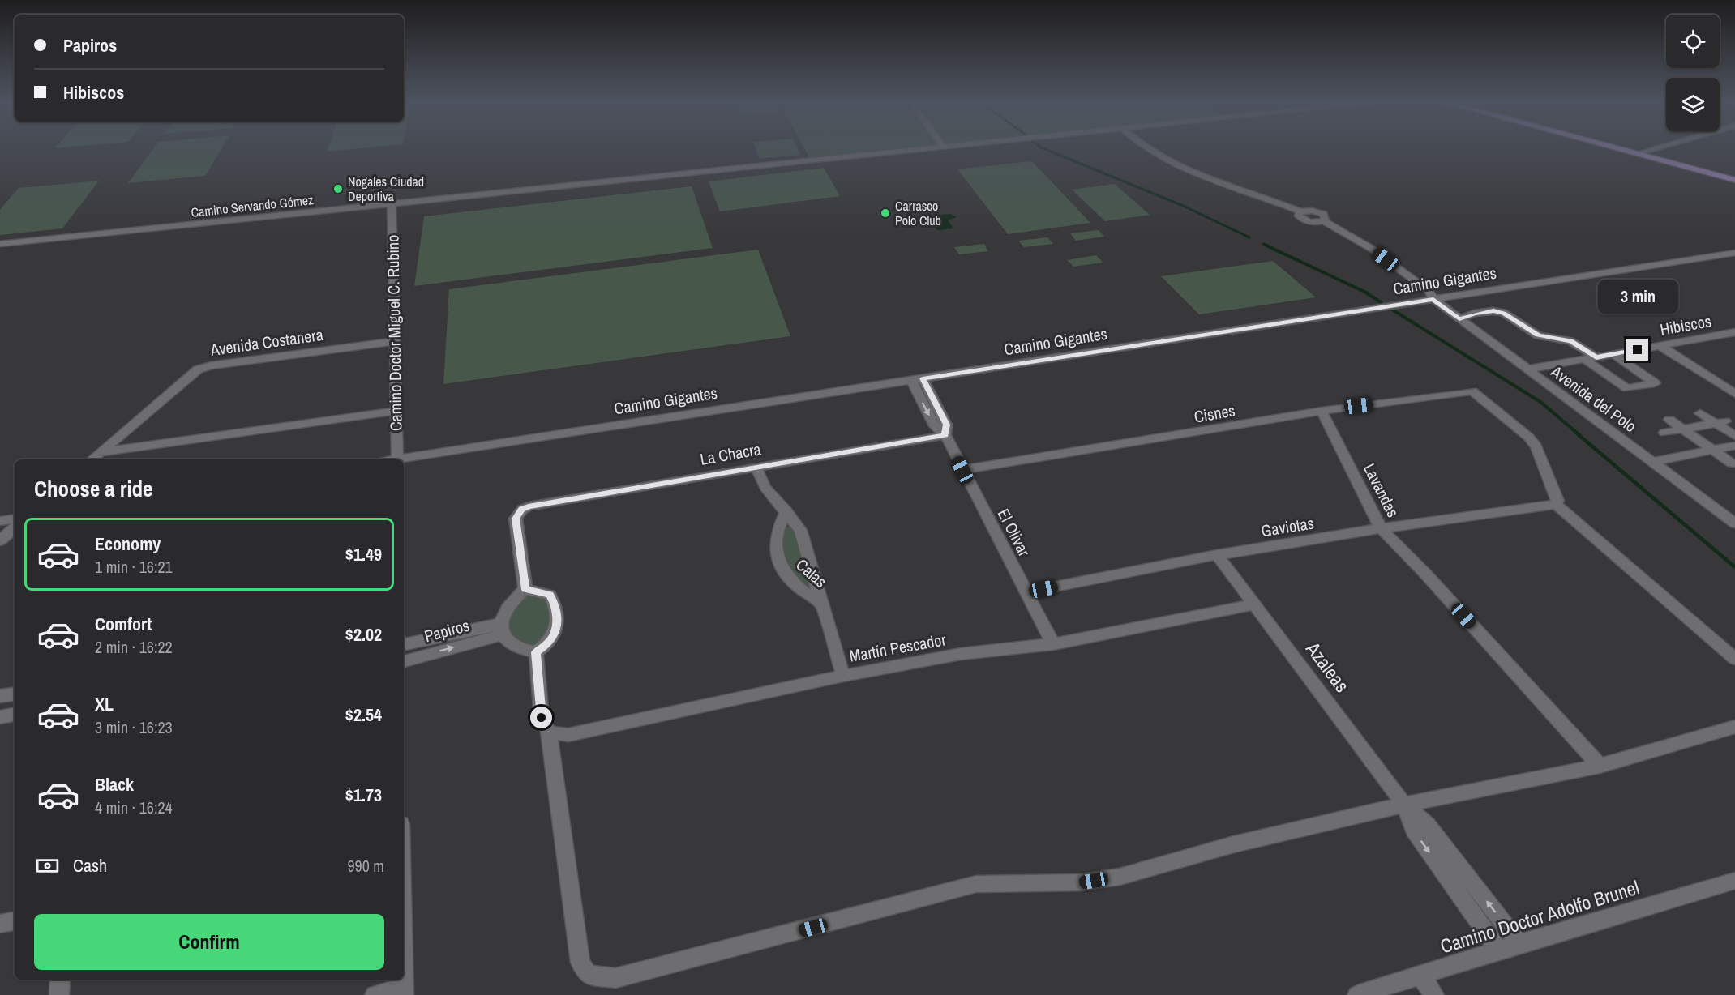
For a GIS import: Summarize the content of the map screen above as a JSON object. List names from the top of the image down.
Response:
{
  "streets": {
    "street": [
      "Camino Servando Gómez",
      "Camino Gigantes",
      "Hibiscos",
      "Camino Doctor Miguel C. Rubino",
      "Avenida Costanera",
      "Avenida del Polo",
      "Cisnes",
      "La Chacra",
      "Lavandas",
      "Gaviotas",
      "El Olivar",
      "Calas",
      "Papiros",
      "Martín Pescador",
      "Azaleas",
      "Camino Doctor Adolfo Brunel"
    ]
  },
  "crossings": [
    ["Camino Servando Gómez", "Camino Doctor Miguel C. Rubino"],
    ["Camino Gigantes", "Avenida del Polo"],
    ["Camino Gigantes", "El Olivar"],
    ["Hibiscos", "Avenida del Polo"],
    ["Camino Doctor Miguel C. Rubino", "Avenida Costanera"],
    ["Cisnes", "Lavandas"],
    ["Cisnes", "Gaviotas"],
    ["Cisnes", "El Olivar"],
    ["La Chacra", "El Olivar"],
    ["La Chacra", "Calas"],
    ["La Chacra", "Papiros"],
    ["Lavandas", "Gaviotas"],
    ["Gaviotas", "El Olivar"],
    ["Gaviotas", "Azaleas"],
    ["El Olivar", "Martín Pescador"],
    ["Calas", "Martín Pescador"],
    ["Martín Pescador", "Azaleas"],
    ["Azaleas", "Camino Doctor Adolfo Brunel"]
  ],
  "places": ["Nogales Ciudad Deportiva", "Carrasco Polo Club"],
  "page": {
    "banner": ["Papiros", "Hibiscos"],
    "bubble": "3 min",
    "heading": "Choose a ride",
    "list": [
      {
        "name": "Economy",
        "note": "1 min · 16:21",
        "value": "$1.49"
      },
      {
        "name": "Comfort",
        "note": "2 min · 16:22",
        "value": "$2.02"
      },
      {
        "name": "XL",
        "note": "3 min · 16:23",
        "value": "$2.54"
      },
      {
        "name": "Black",
        "note": "4 min · 16:24",
        "value": "$1.73"
      }
    ],
    "pay": ["Cash", "990 m"],
    "buttons": "Confirm"
  }
}
